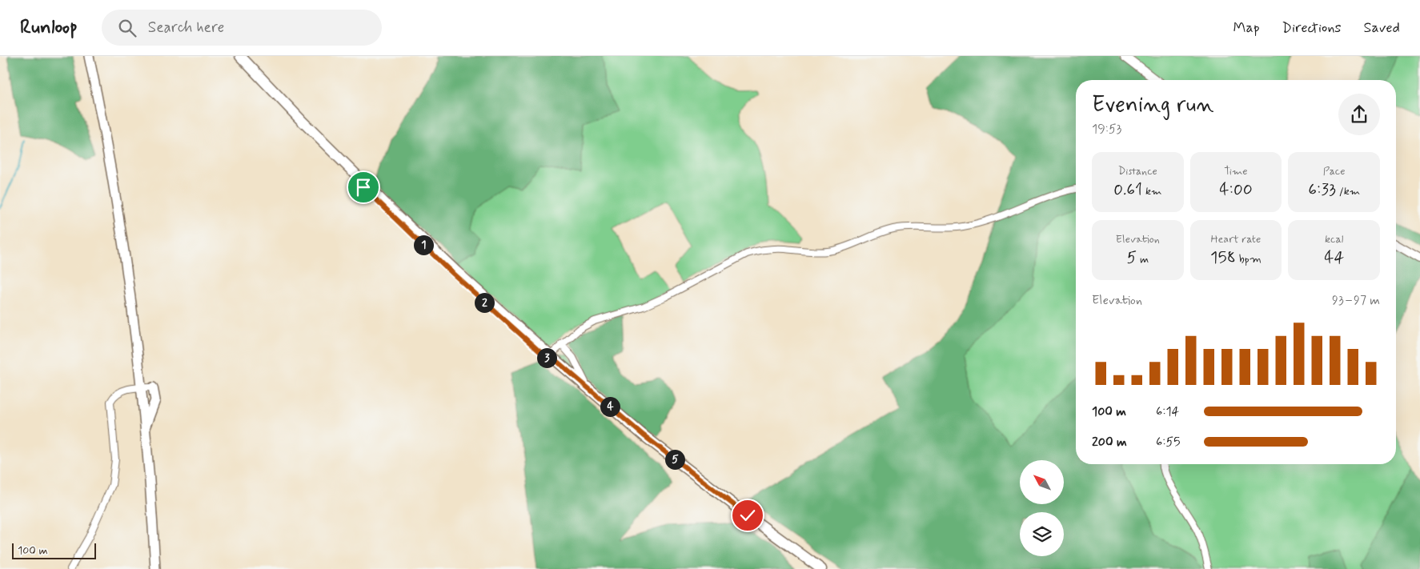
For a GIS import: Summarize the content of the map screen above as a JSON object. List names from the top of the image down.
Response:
{
  "scale_bar": "100 m",
  "north": "top left",
  "page": {
    "header": "Runloop",
    "search": "Search here",
    "nav": ["Map", "Directions", "Saved"],
    "heading": ["Evening run", "19:53"],
    "stats": [
      ["Distance", "0.61 km"],
      ["Time", "4:00"],
      ["Pace", "6:33 /km"],
      ["Elevation", "5 m"],
      ["Heart rate", "158 bpm"],
      ["kcal", "44"]
    ],
    "pins": [
      "1",
      "2",
      "3",
      "4",
      "5"
    ],
    "chart": ["Elevation", "93–97 m"],
    "list": [
      {
        "name": "100 m",
        "note": "6:14"
      },
      {
        "name": "200 m",
        "note": "6:55"
      }
    ],
    "scale": "100 m"
  }
}
